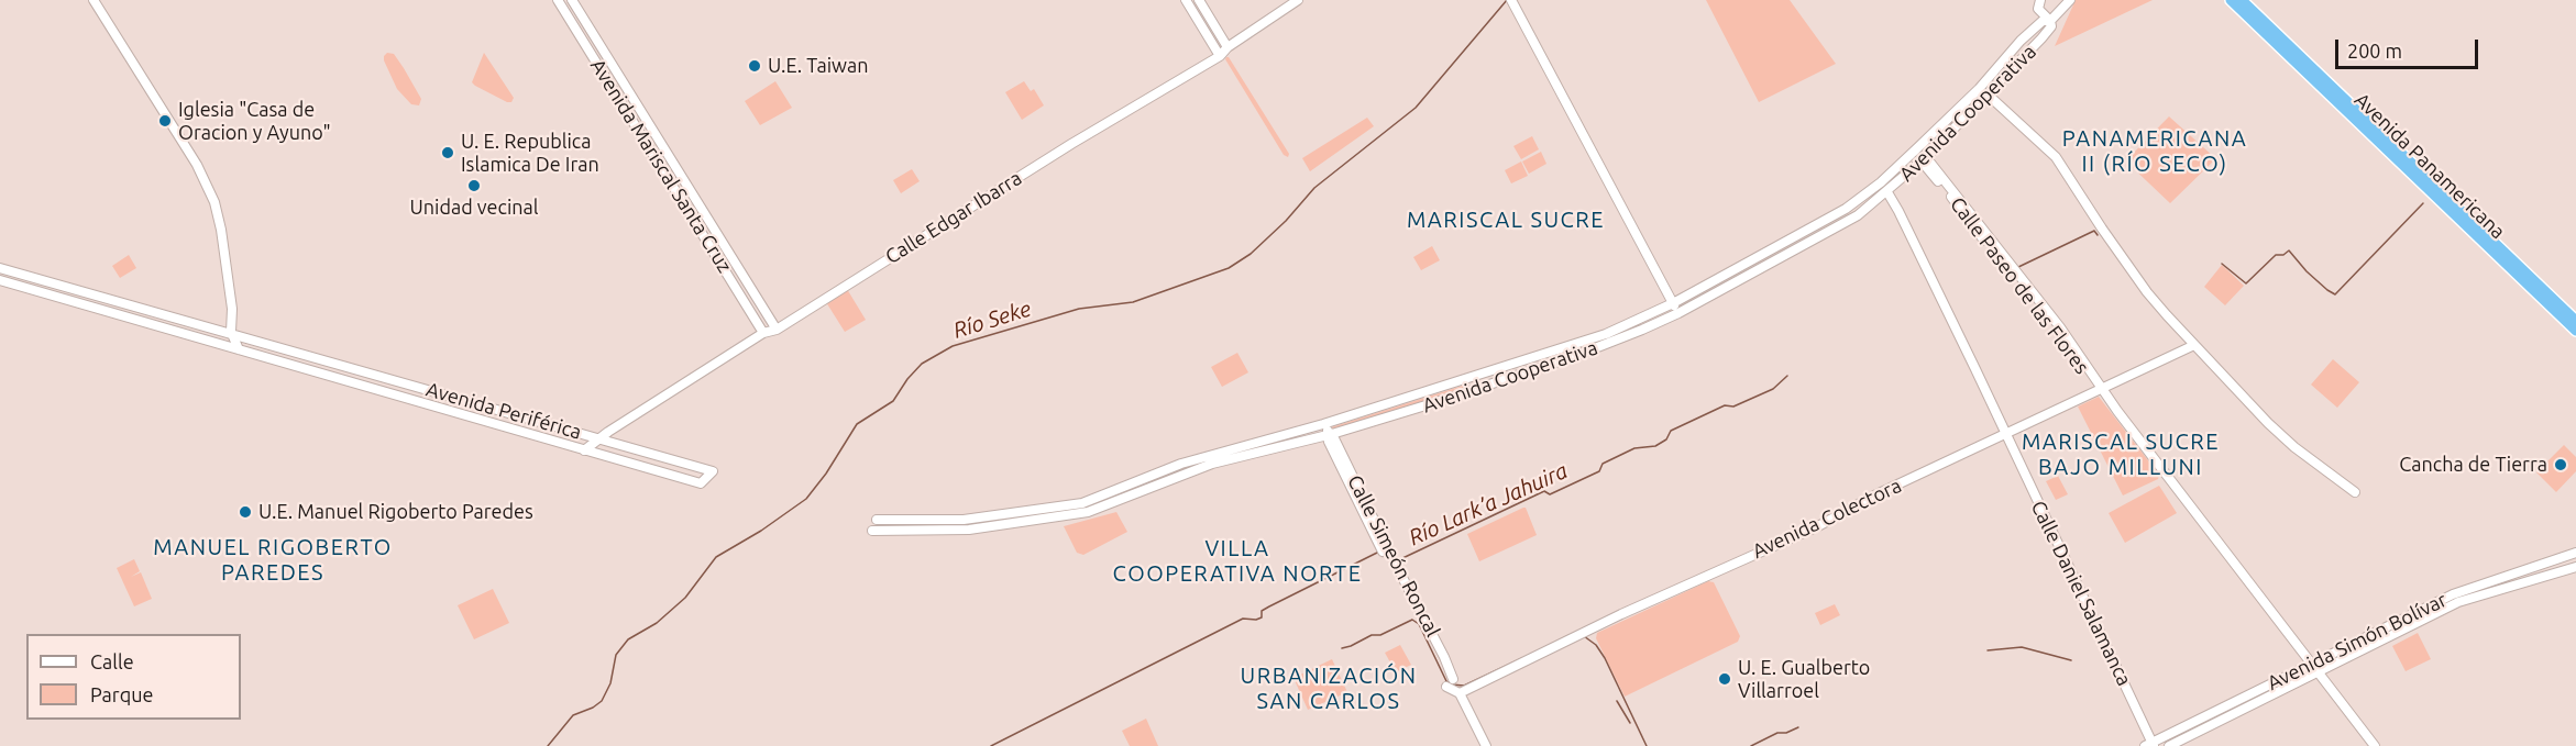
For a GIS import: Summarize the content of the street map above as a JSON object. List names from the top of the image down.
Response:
{
  "streets": {
    "highway": ["Avenida Panamericana"],
    "street": [
      "Avenida Cooperativa",
      "Avenida Mariscal Santa Cruz",
      "Calle Edgar Ibarra",
      "Calle Paseo de las Flores",
      "Avenida Periférica",
      "Avenida Colectora",
      "Calle Simeón Roncal",
      "Calle Daniel Salamanca",
      "Avenida Simón Bolívar"
    ]
  },
  "crossings": [
    ["Avenida Cooperativa", "Calle Paseo de las Flores"],
    ["Avenida Cooperativa", "Calle Simeón Roncal"],
    ["Avenida Cooperativa", "Calle Daniel Salamanca"],
    ["Avenida Mariscal Santa Cruz", "Calle Edgar Ibarra"],
    ["Calle Edgar Ibarra", "Avenida Periférica"],
    ["Calle Paseo de las Flores", "Avenida Colectora"],
    ["Calle Paseo de las Flores", "Avenida Simón Bolívar"],
    ["Avenida Colectora", "Calle Daniel Salamanca"],
    ["Calle Daniel Salamanca", "Avenida Simón Bolívar"]
  ],
  "districts": [
    "PANAMERICANA II (RÍO SECO)",
    "MARISCAL SUCRE",
    "MARISCAL SUCRE BAJO MILLUNI",
    "MANUEL RIGOBERTO PAREDES",
    "VILLA COOPERATIVA NORTE",
    "URBANIZACIÓN SAN CARLOS"
  ],
  "water": ["Río Seke", "Río Lark’a Jahuira"],
  "places": [
    "U.E. Taiwan",
    "Iglesia \"Casa de Oracion y Ayuno\"",
    "U. E. Republica Islamica De Iran",
    "Unidad vecinal",
    "Cancha de Tierra",
    "U.E. Manuel Rigoberto Paredes",
    "U. E. Gualberto Villarroel"
  ],
  "legend": ["Calle", "Parque"],
  "scale_bar": "200 m"
}
